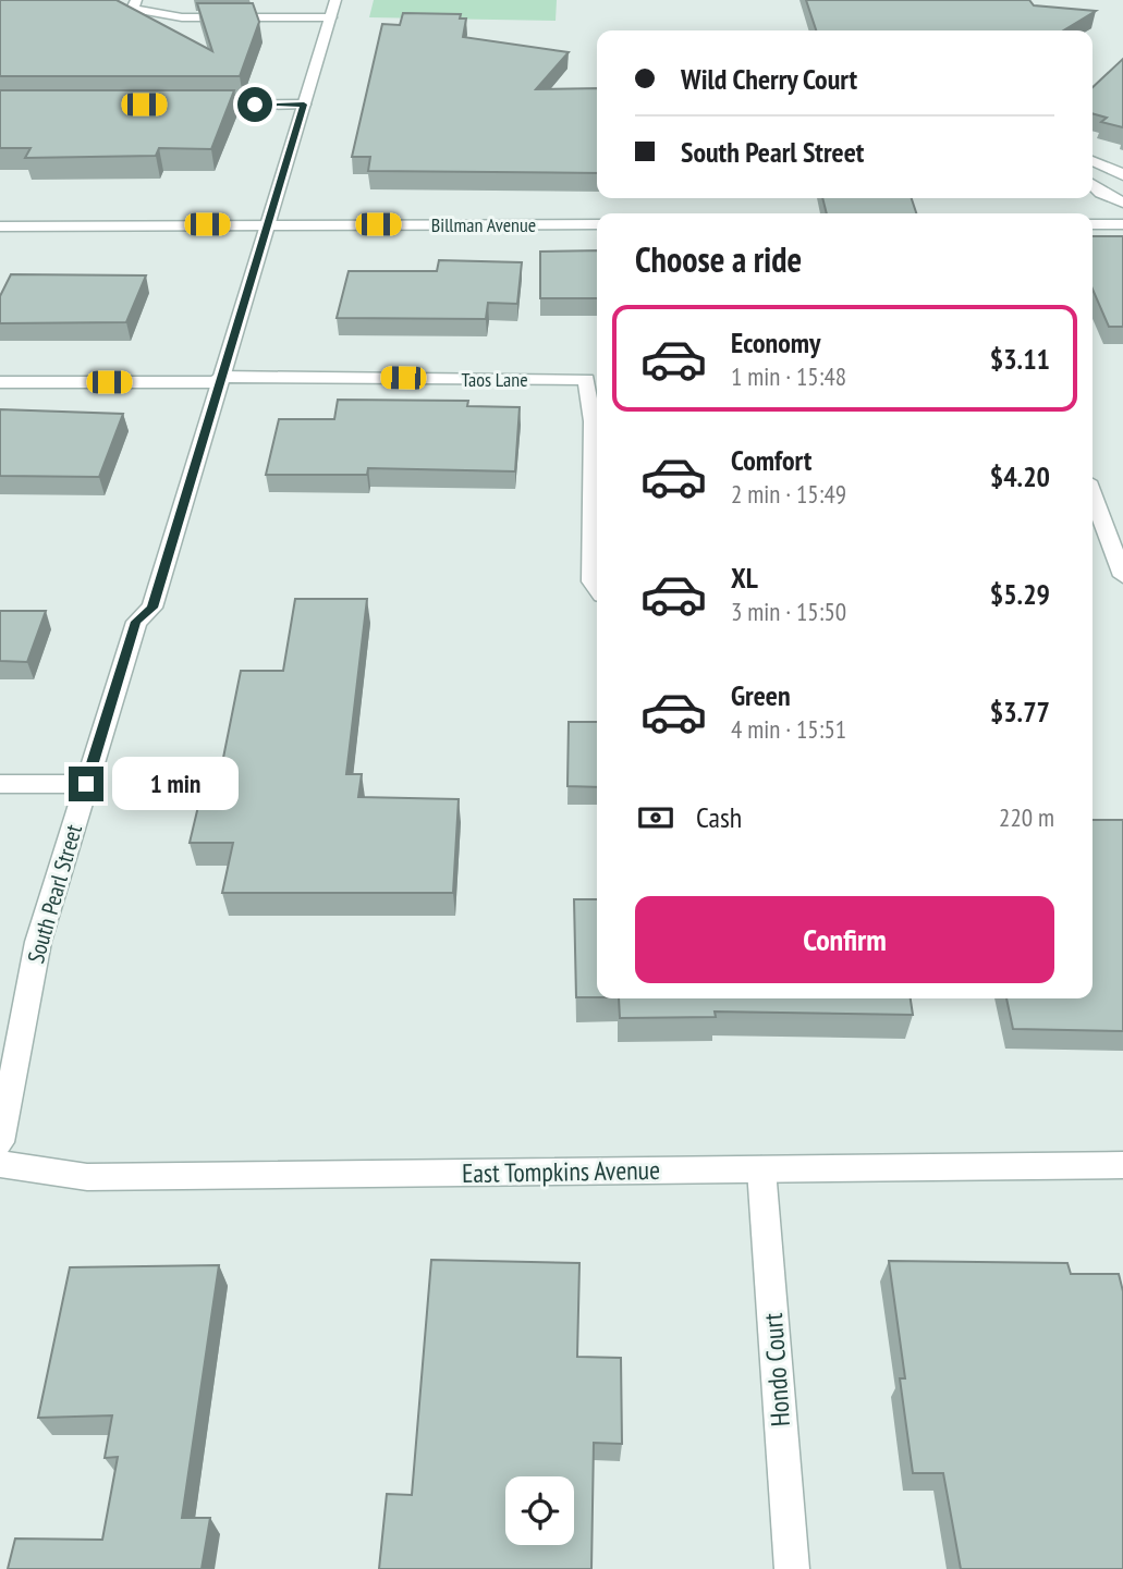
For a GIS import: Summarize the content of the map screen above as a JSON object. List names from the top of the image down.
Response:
{
  "streets": {
    "street": [
      "Billman Avenue",
      "Taos Lane",
      "South Pearl Street",
      "East Tompkins Avenue",
      "Hondo Court"
    ]
  },
  "crossings": [
    ["Billman Avenue", "South Pearl Street"],
    ["Taos Lane", "South Pearl Street"],
    ["East Tompkins Avenue", "Hondo Court"]
  ],
  "page": {
    "banner": ["Wild Cherry Court", "South Pearl Street"],
    "heading": "Choose a ride",
    "list": [
      {
        "name": "Economy",
        "note": "1 min · 15:48",
        "value": "$3.11"
      },
      {
        "name": "Comfort",
        "note": "2 min · 15:49",
        "value": "$4.20"
      },
      {
        "name": "XL",
        "note": "3 min · 15:50",
        "value": "$5.29"
      },
      {
        "name": "Green",
        "note": "4 min · 15:51",
        "value": "$3.77"
      }
    ],
    "bubble": "1 min",
    "pay": ["Cash", "220 m"],
    "buttons": "Confirm"
  }
}
